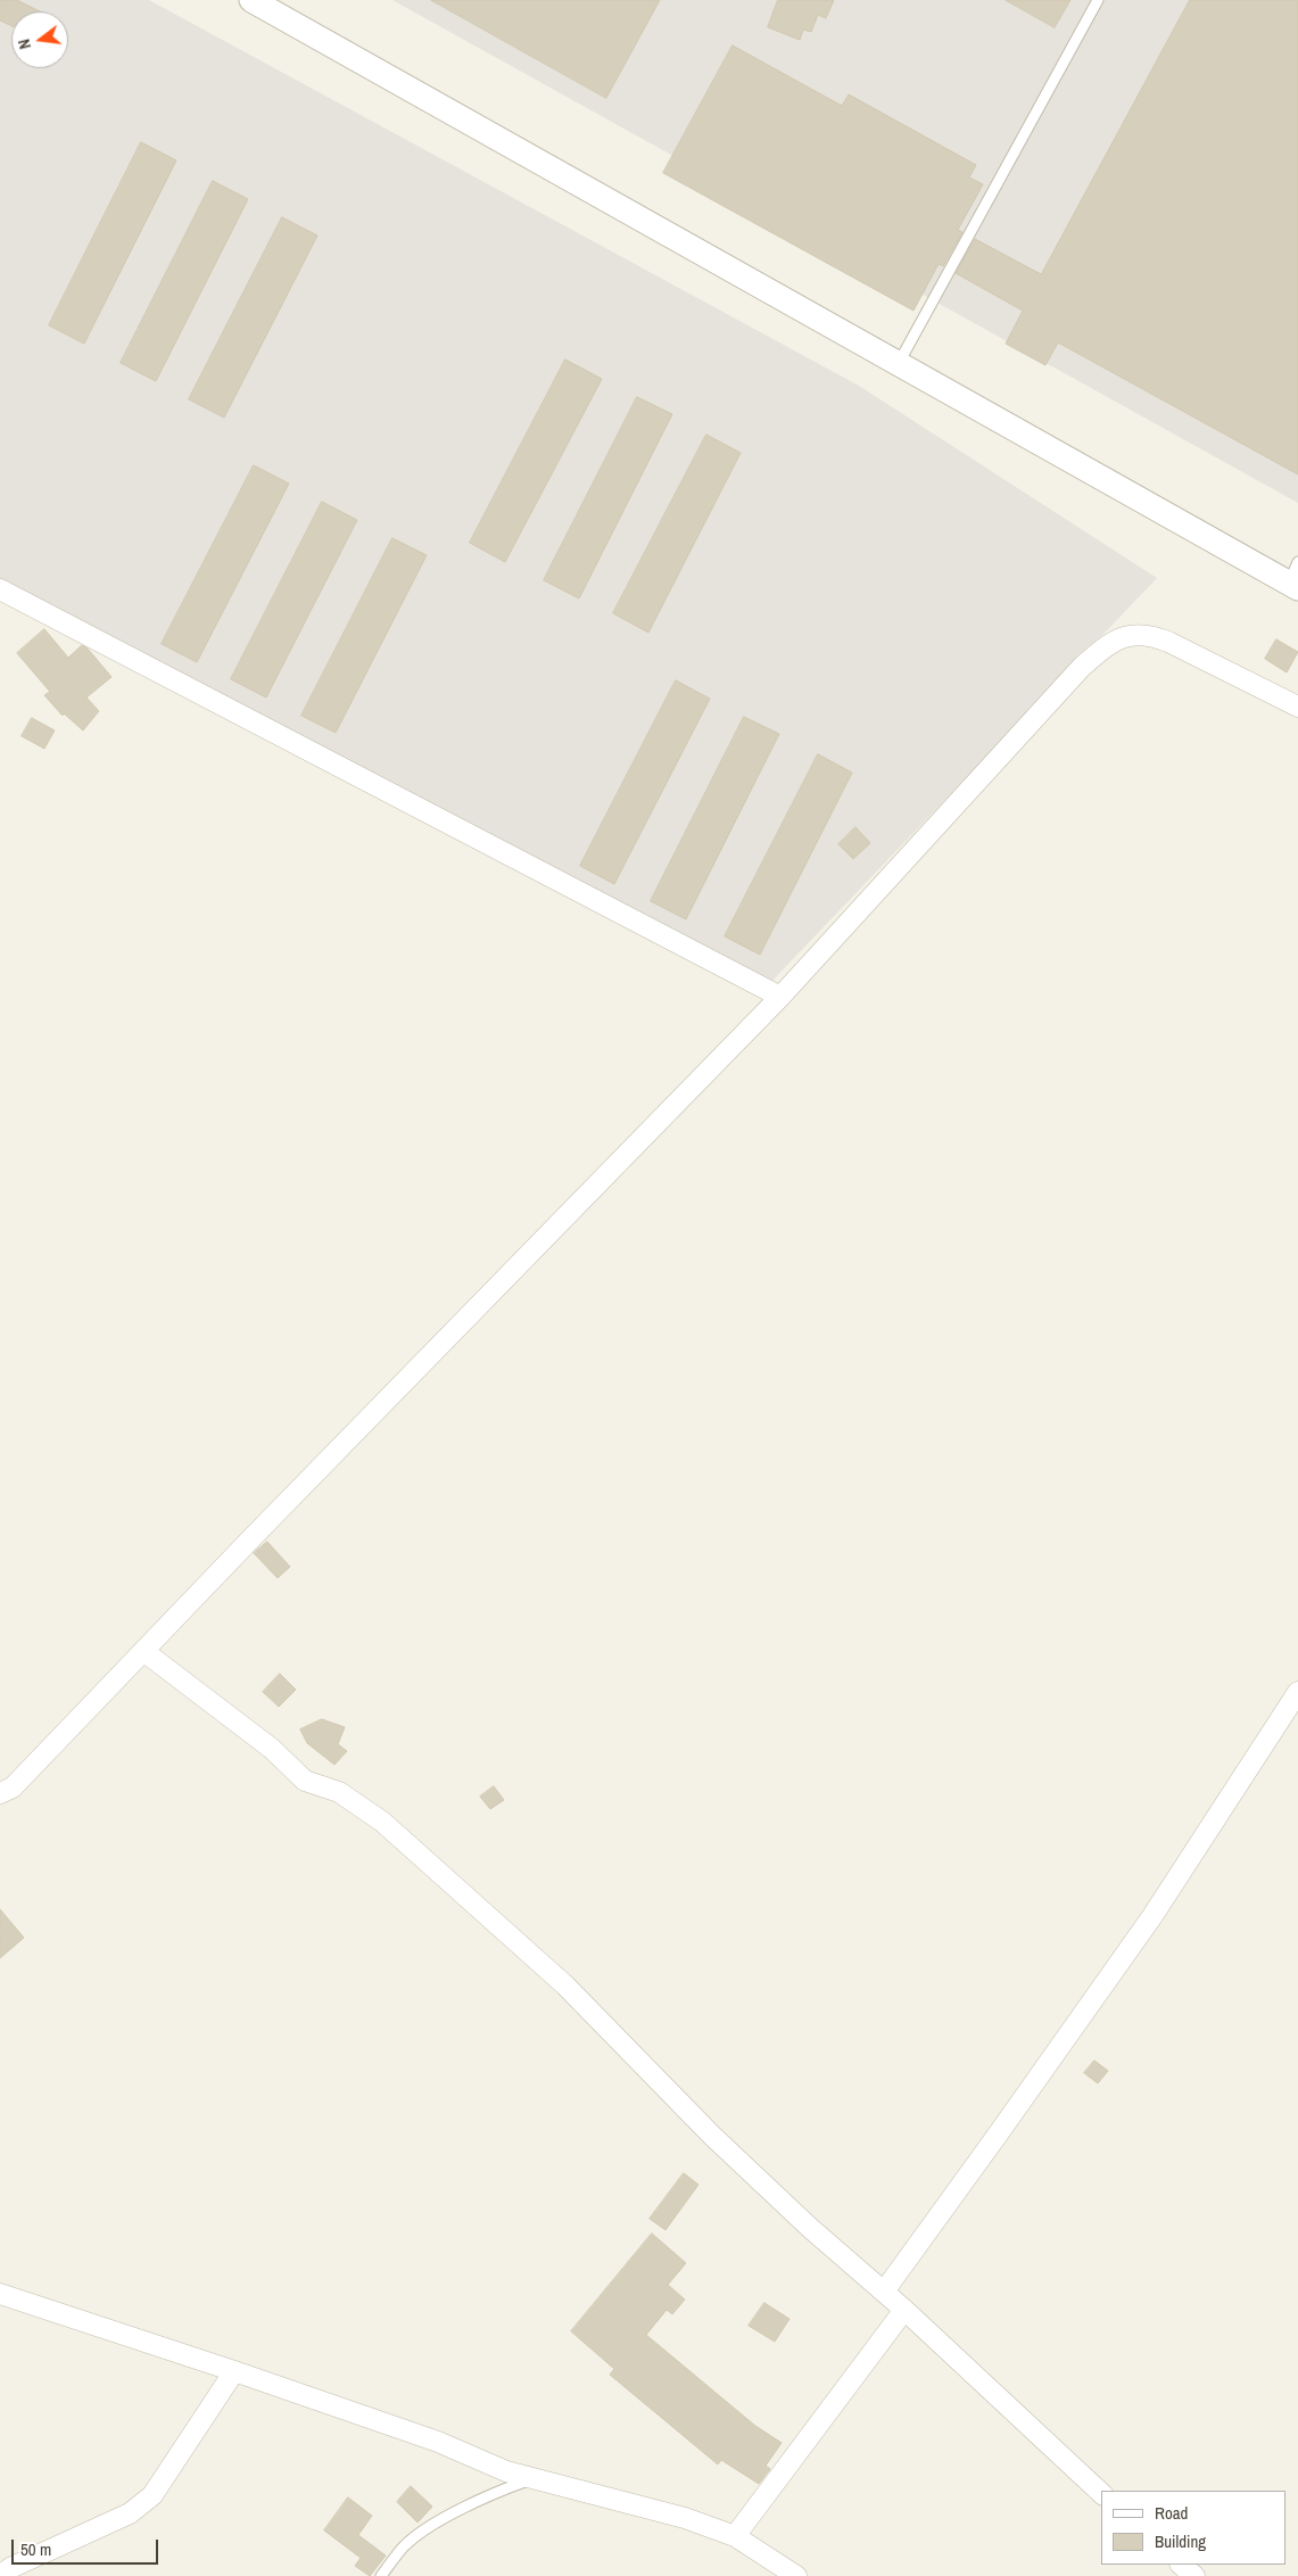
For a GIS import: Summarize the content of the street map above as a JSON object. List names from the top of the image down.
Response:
{
  "legend": ["Road", "Building"],
  "scale_bar": "50 m",
  "north": "left"
}
